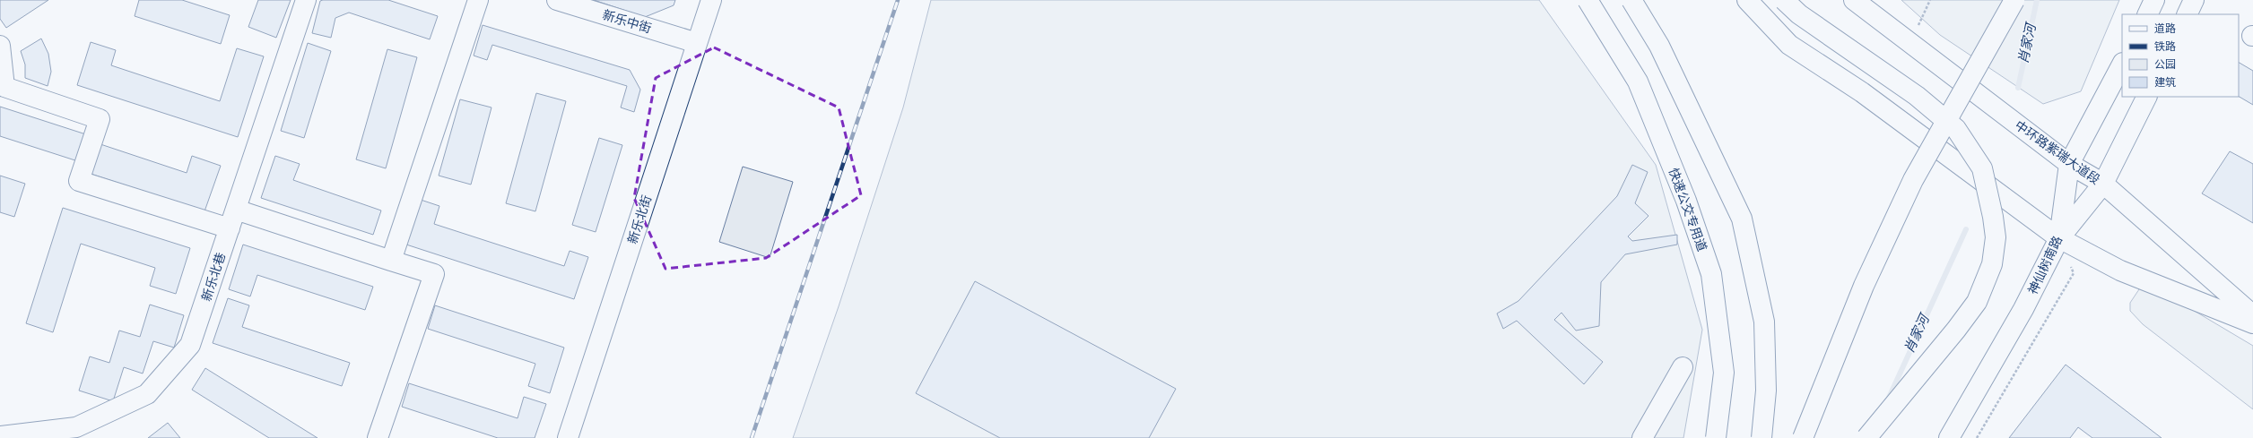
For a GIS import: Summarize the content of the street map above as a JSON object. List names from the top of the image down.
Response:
{
  "streets": {
    "main road": [
      "新乐中街",
      "中环路紫瑞大道段",
      "快速公交专用道",
      "新乐北街",
      "神仙树南路",
      "新乐北巷"
    ]
  },
  "crossings": [
    ["新乐中街", "新乐北街"],
    ["中环路紫瑞大道段", "神仙树南路"]
  ],
  "water": ["肖家河"],
  "legend": [
    "道路",
    "铁路",
    "公园",
    "建筑"
  ]
}
